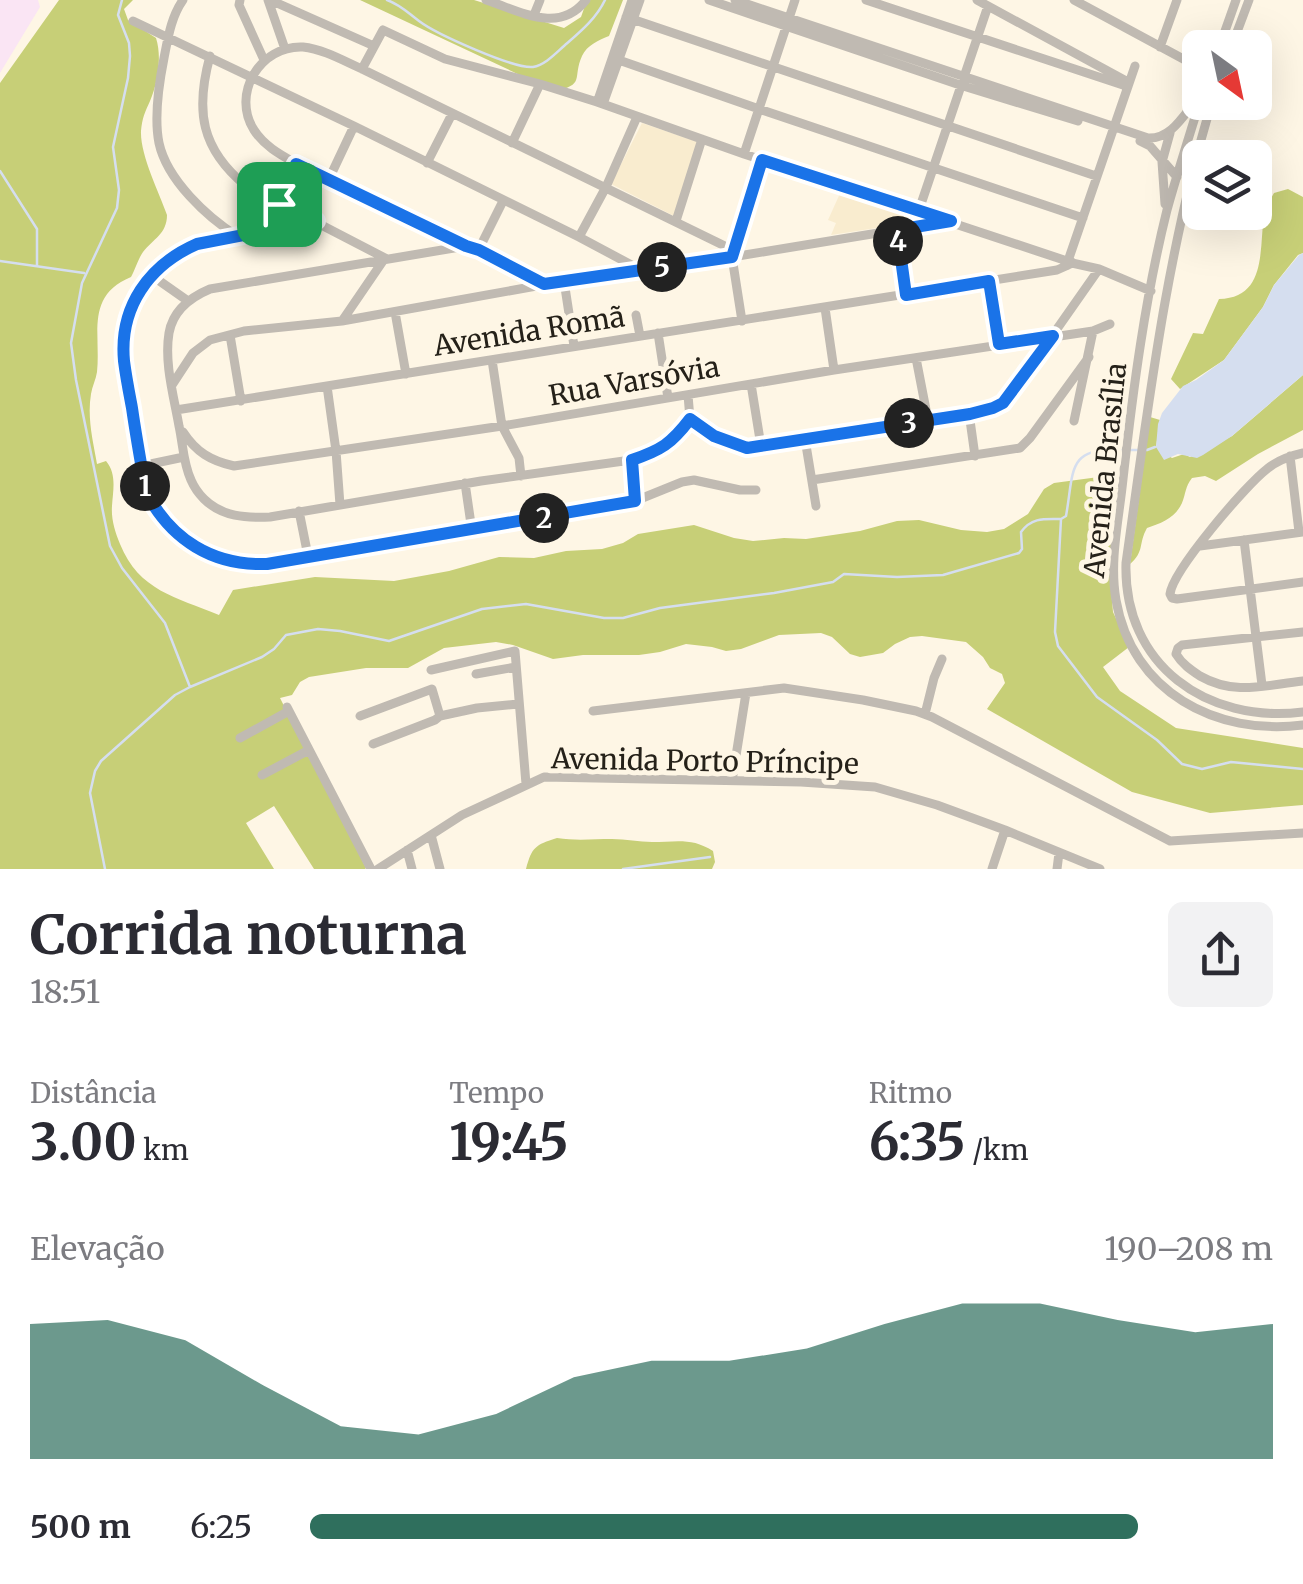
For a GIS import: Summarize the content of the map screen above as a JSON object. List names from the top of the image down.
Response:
{
  "streets": {
    "street": [
      "Avenida Romã",
      "Rua Varsóvia",
      "Avenida Brasília",
      "Avenida Porto Príncipe"
    ]
  },
  "north": "bottom right",
  "page": {
    "pins": [
      "4",
      "5",
      "3",
      "1",
      "2"
    ],
    "heading": ["Corrida noturna", "18:51"],
    "stats": [
      ["Distância", "3.00 km"],
      ["Tempo", "19:45"],
      ["Ritmo", "6:35 /km"]
    ],
    "chart": ["Elevação", "190–208 m"],
    "list": [
      {
        "name": "500 m",
        "note": "6:25"
      }
    ]
  }
}
